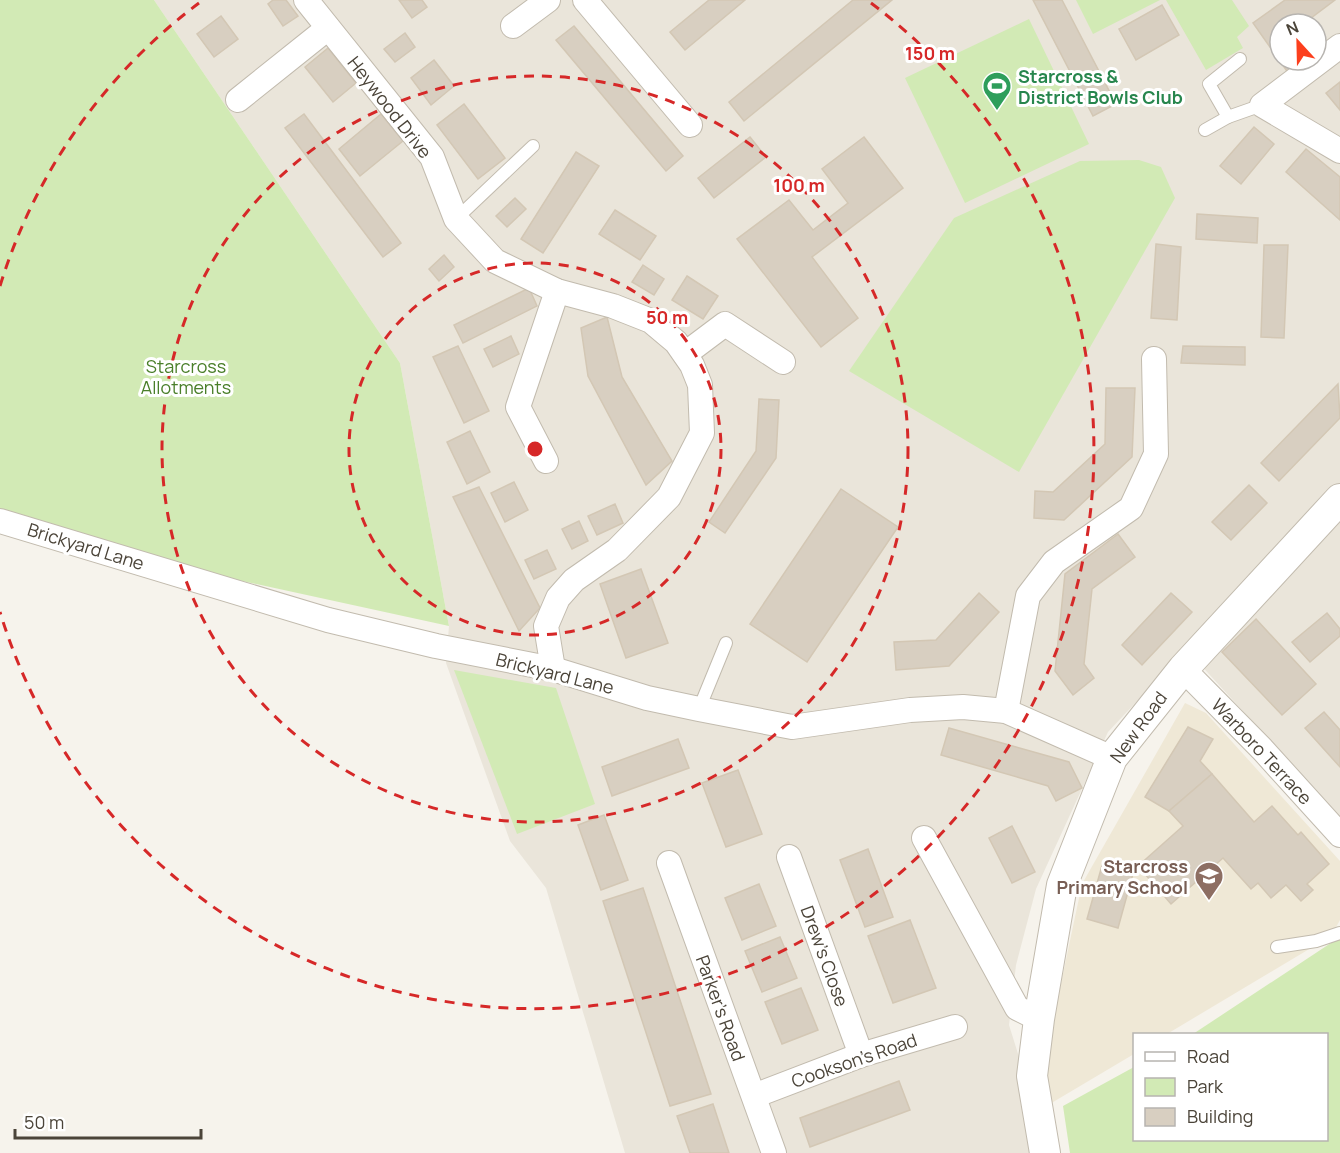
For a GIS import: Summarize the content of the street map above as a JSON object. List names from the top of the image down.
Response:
{
  "streets": {
    "street": [
      "Heywood Drive",
      "Brickyard Lane",
      "New Road",
      "Warboro Terrace",
      "Drew's Close",
      "Parker's Road",
      "Cookson's Road"
    ]
  },
  "crossings": [
    ["Heywood Drive", "Brickyard Lane"],
    ["Brickyard Lane", "New Road"],
    ["New Road", "Warboro Terrace"],
    ["Drew's Close", "Cookson's Road"],
    ["Parker's Road", "Cookson's Road"]
  ],
  "parks": ["Starcross Allotments"],
  "places": {
    "sports": ["Starcross & District Bowls Club"],
    "school or university": ["Starcross Primary School"]
  },
  "legend": ["Road", "Park", "Building"],
  "scale_bar": "50 m",
  "north": "top",
  "rings": ["150 m", "100 m", "50 m"]
}
